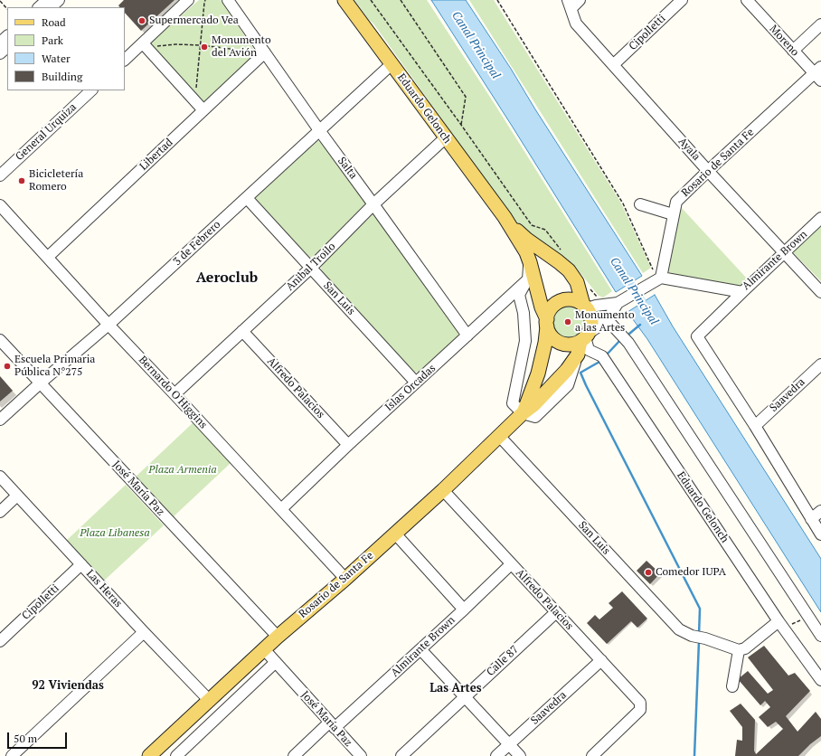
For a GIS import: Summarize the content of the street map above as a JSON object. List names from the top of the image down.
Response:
{
  "streets": {
    "main road": ["Eduardo Gelonch", "Rosario de Santa Fe"],
    "street": [
      "Cipolletti",
      "Moreno",
      "General Urquiza",
      "Ayala",
      "Libertad",
      "Salta",
      "3 de Febrero",
      "Almirante Brown",
      "Anibal Troilo",
      "San Luis",
      "Alfredo Palacios",
      "Islas Orcadas",
      "Bernardo O'Higgins",
      "Saavedra",
      "José María Paz",
      "Las Heras",
      "Calle 87"
    ]
  },
  "crossings": [
    ["Cipolletti", "Ayala"],
    ["Cipolletti", "Las Heras"],
    ["Moreno", "Rosario de Santa Fe"],
    ["Eduardo Gelonch", "Rosario de Santa Fe"],
    ["Eduardo Gelonch", "3 de Febrero"],
    ["Eduardo Gelonch", "Anibal Troilo"],
    ["Ayala", "Rosario de Santa Fe"],
    ["Ayala", "Almirante Brown"],
    ["Libertad", "Salta"],
    ["Libertad", "Bernardo O'Higgins"],
    ["Rosario de Santa Fe", "Almirante Brown"],
    ["Rosario de Santa Fe", "San Luis"],
    ["Rosario de Santa Fe", "Alfredo Palacios"],
    ["Rosario de Santa Fe", "Bernardo O'Higgins"],
    ["Rosario de Santa Fe", "José María Paz"],
    ["Rosario de Santa Fe", "Las Heras"],
    ["Salta", "3 de Febrero"],
    ["Salta", "Anibal Troilo"],
    ["Salta", "Islas Orcadas"],
    ["3 de Febrero", "San Luis"],
    ["3 de Febrero", "Bernardo O'Higgins"],
    ["3 de Febrero", "José María Paz"],
    ["Almirante Brown", "Alfredo Palacios"],
    ["Almirante Brown", "José María Paz"],
    ["Anibal Troilo", "San Luis"],
    ["Anibal Troilo", "Alfredo Palacios"],
    ["Anibal Troilo", "Bernardo O'Higgins"],
    ["San Luis", "Islas Orcadas"],
    ["Alfredo Palacios", "Islas Orcadas"],
    ["Alfredo Palacios", "Saavedra"],
    ["Alfredo Palacios", "Calle 87"],
    ["Islas Orcadas", "Bernardo O'Higgins"]
  ],
  "districts": ["Aeroclub", "92 Viviendas", "Las Artes"],
  "water": ["Canal Principal"],
  "parks": ["Plaza Armenia", "Plaza Libanesa"],
  "places": [
    "Supermercado Vea",
    "Monumento del Avión",
    "Bicicletería Romero",
    "Monumento a las Artes",
    "Escuela Primaria Pública N°275",
    "Comedor IUPA"
  ],
  "legend": [
    "Road",
    "Park",
    "Water",
    "Building"
  ],
  "scale_bar": "50 m"
}
